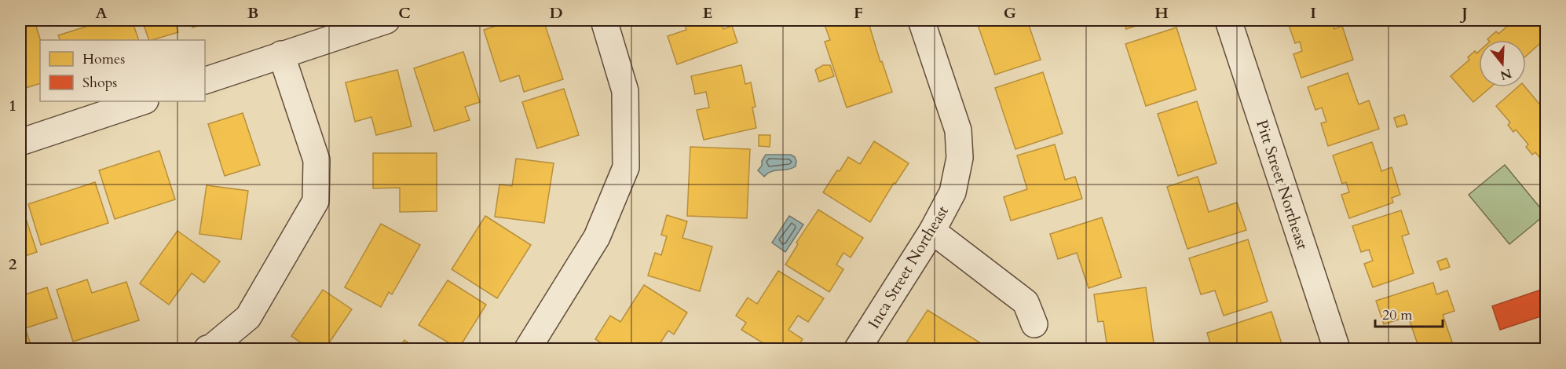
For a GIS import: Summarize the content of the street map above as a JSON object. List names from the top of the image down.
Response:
{
  "streets": {
    "street": ["Pitt Street Northeast", "Inca Street Northeast"]
  },
  "legend": ["Homes", "Shops"],
  "scale_bar": "20 m",
  "north": "bottom",
  "grid": {
    "columns": [
      "A",
      "B",
      "C",
      "D",
      "E",
      "F",
      "G",
      "H",
      "I",
      "J"
    ],
    "rows": ["1", "2"]
  }
}
